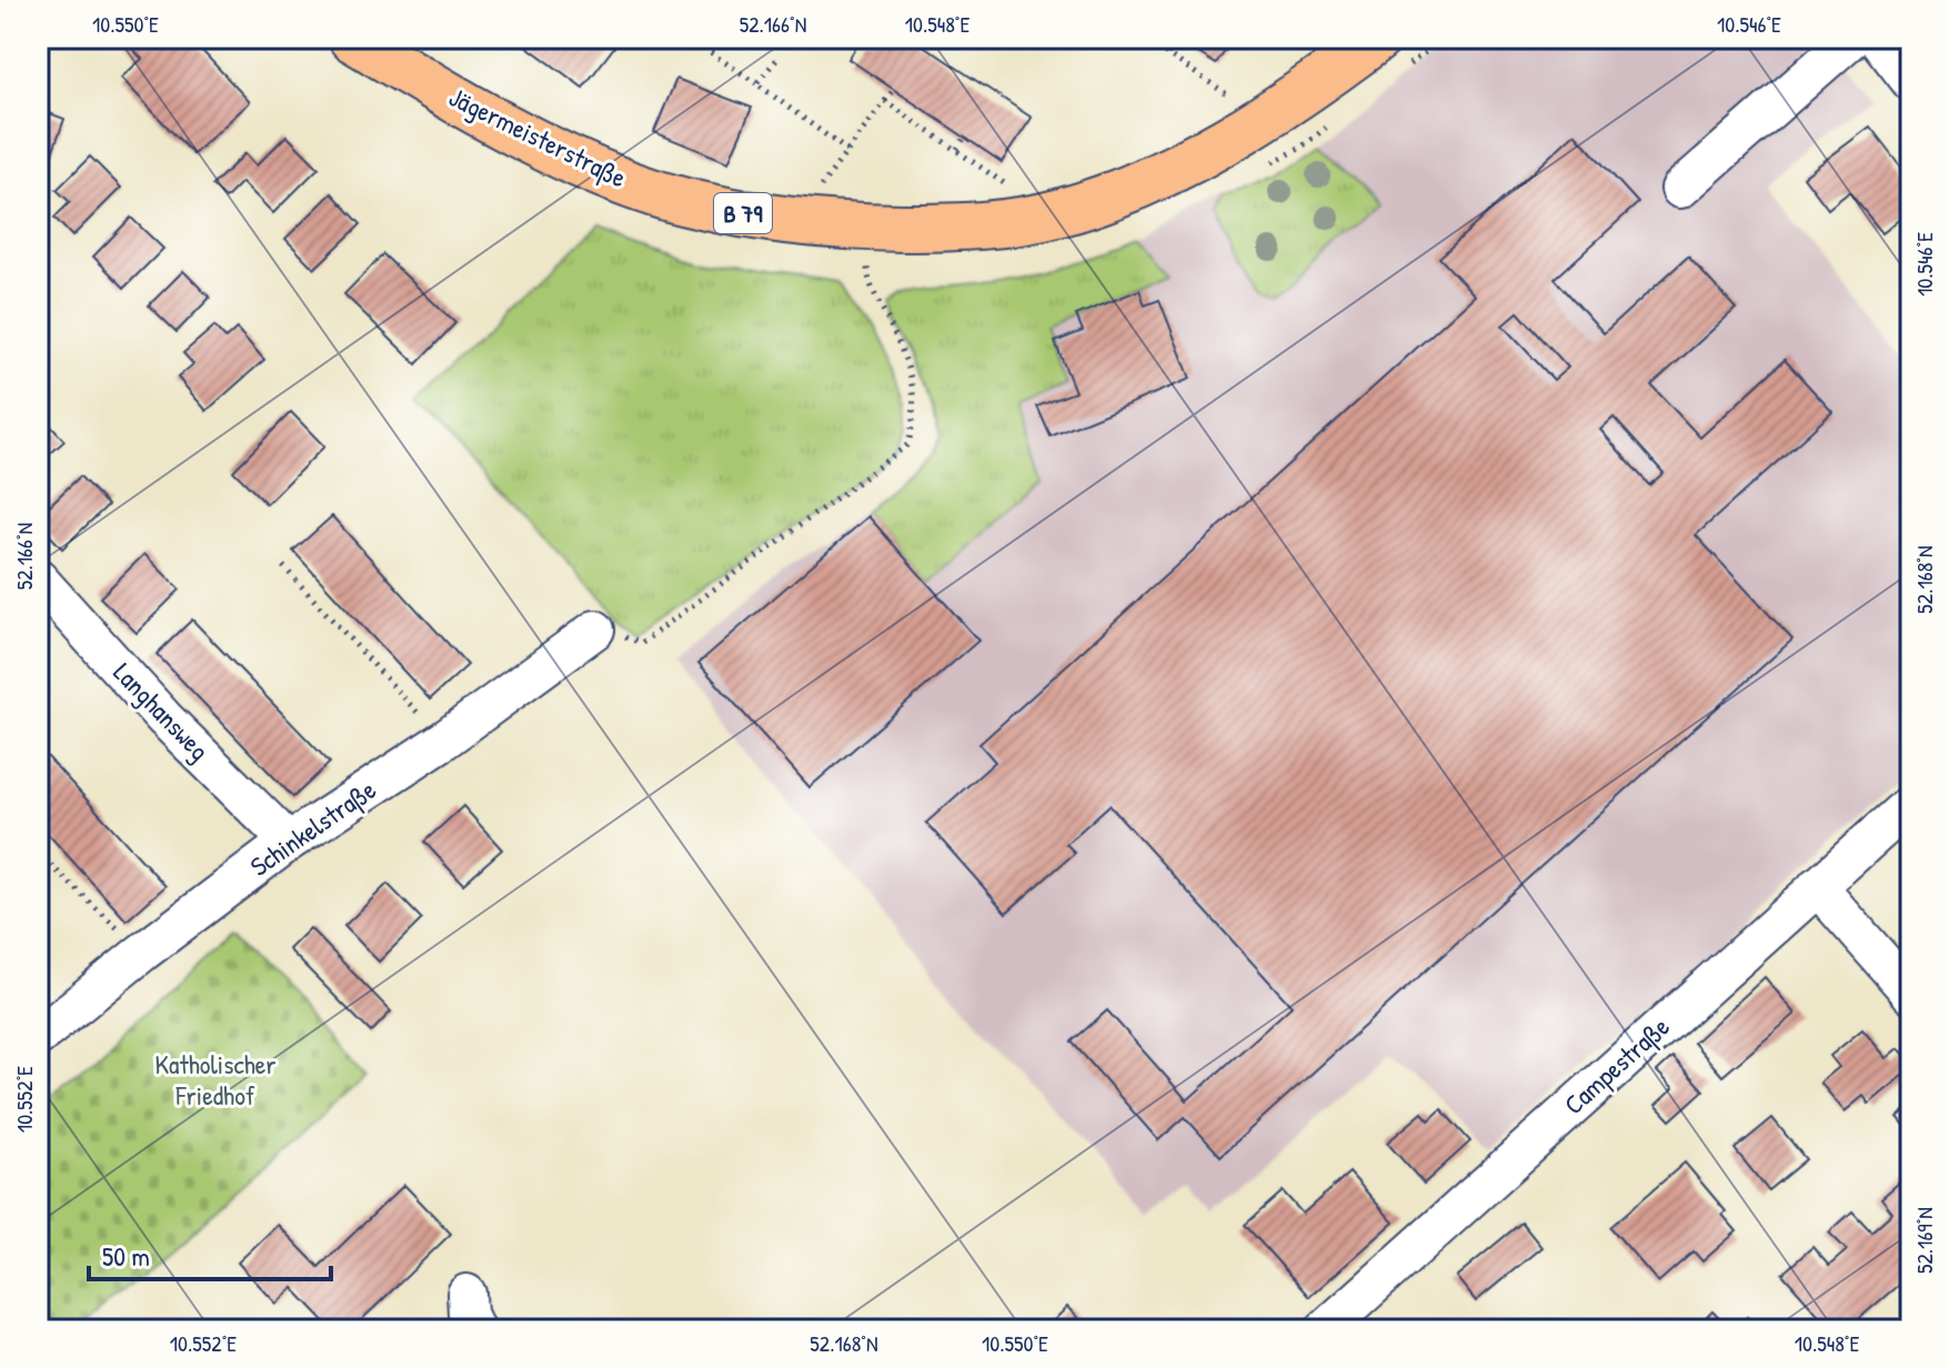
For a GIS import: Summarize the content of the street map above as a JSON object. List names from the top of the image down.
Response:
{
  "streets": {
    "main road": ["Jägermeisterstraße", "B 79"],
    "street": ["Langhansweg", "Schinkelstraße", "Campestraße"]
  },
  "crossings": [
    ["Langhansweg", "Schinkelstraße"]
  ],
  "parks": ["Katholischer Friedhof"],
  "scale_bar": "50 m",
  "coordinates": [
    "10.550°E",
    "52.166°N",
    "10.548°E",
    "10.546°E",
    "52.168°N",
    "10.552°E",
    "52.169°N"
  ]
}
